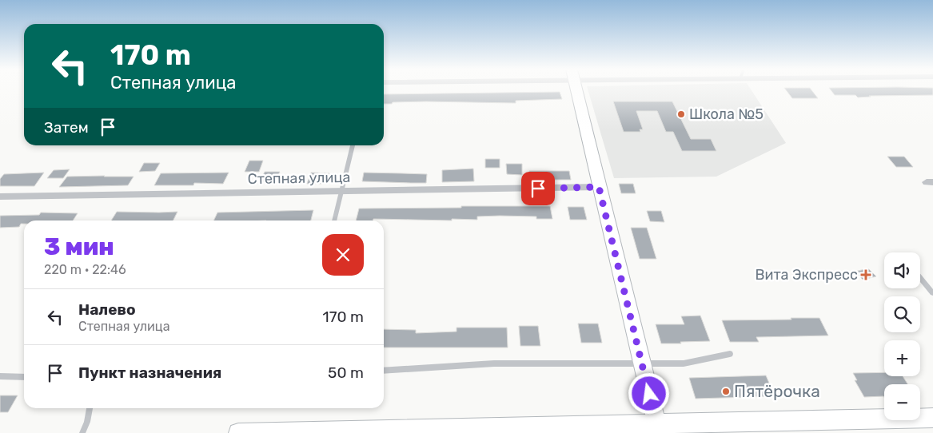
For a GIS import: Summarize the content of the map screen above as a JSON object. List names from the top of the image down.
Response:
{
  "streets": {
    "street": ["Степная улица"]
  },
  "places": {
    "other": ["Школа №5", "Пятёрочка"],
    "health": ["Вита Экспресс"]
  },
  "page": {
    "turn": ["170 m", "Степная улица"],
    "then": "Затем",
    "heading": ["3 мин", "220 m · 22:46"],
    "map_buttons": ["+", "−"],
    "list": [
      {
        "name": "Налево",
        "note": "Степная улица",
        "value": "170 m"
      },
      {
        "name": "Пункт назначения",
        "value": "50 m"
      }
    ]
  }
}
